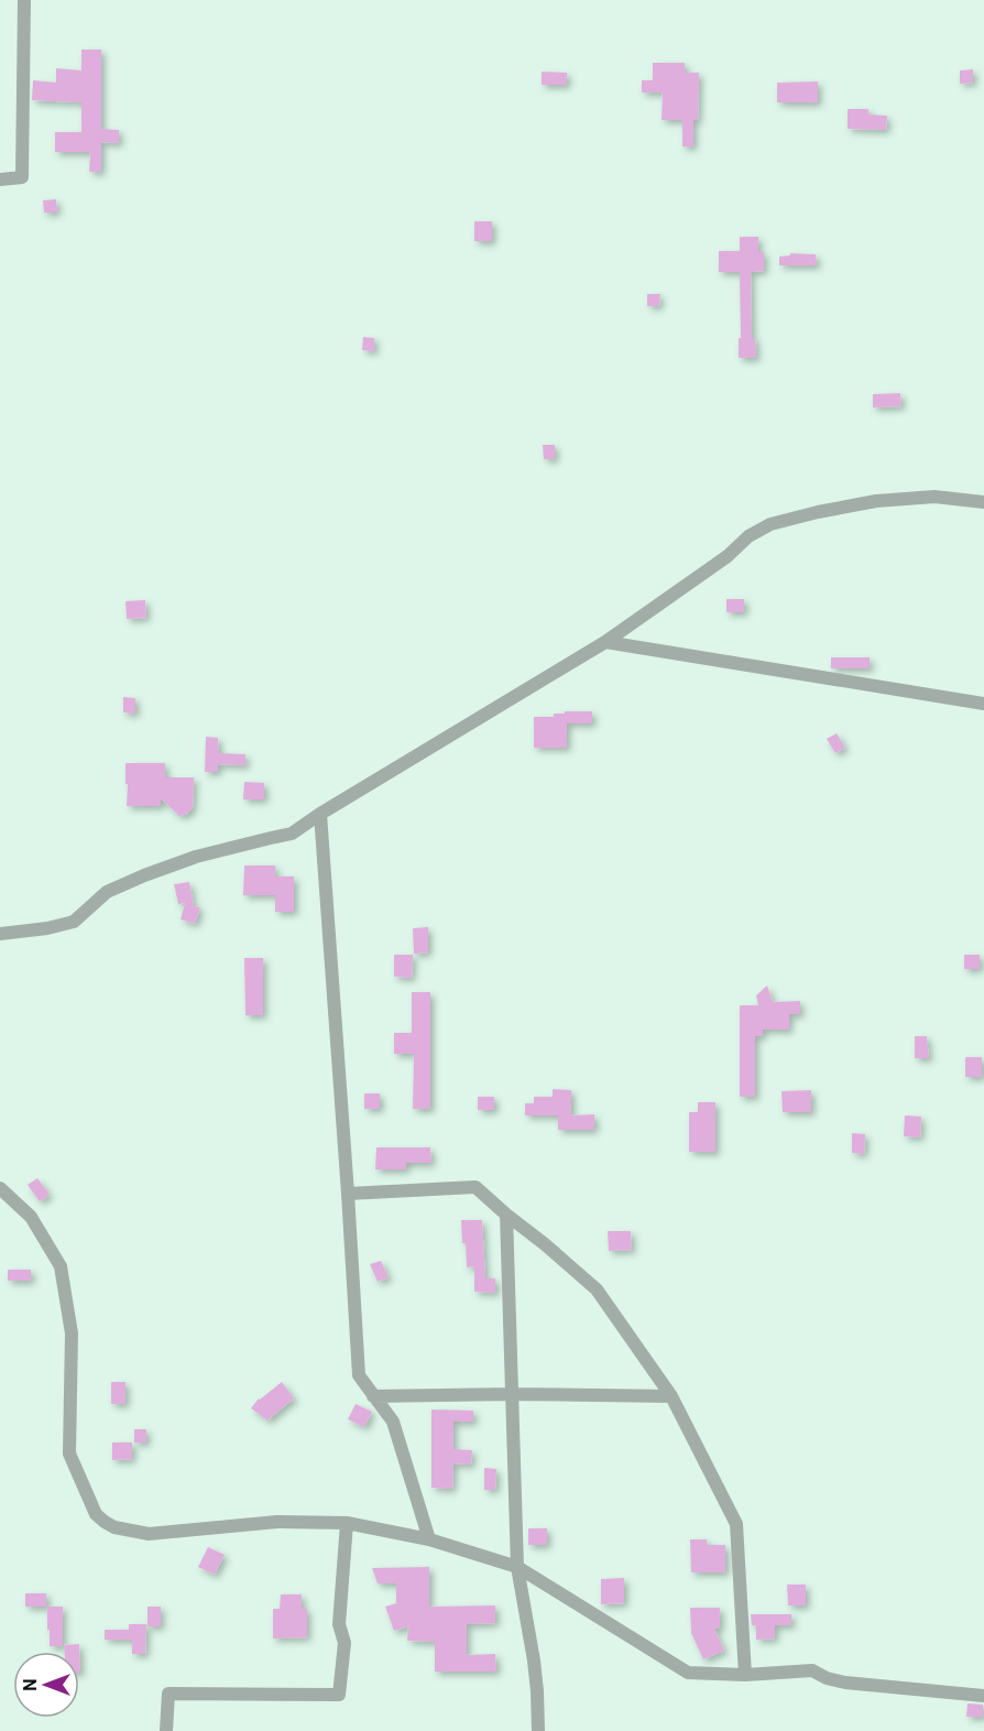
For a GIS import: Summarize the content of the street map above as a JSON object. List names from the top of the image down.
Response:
{
  "north": "left"
}
